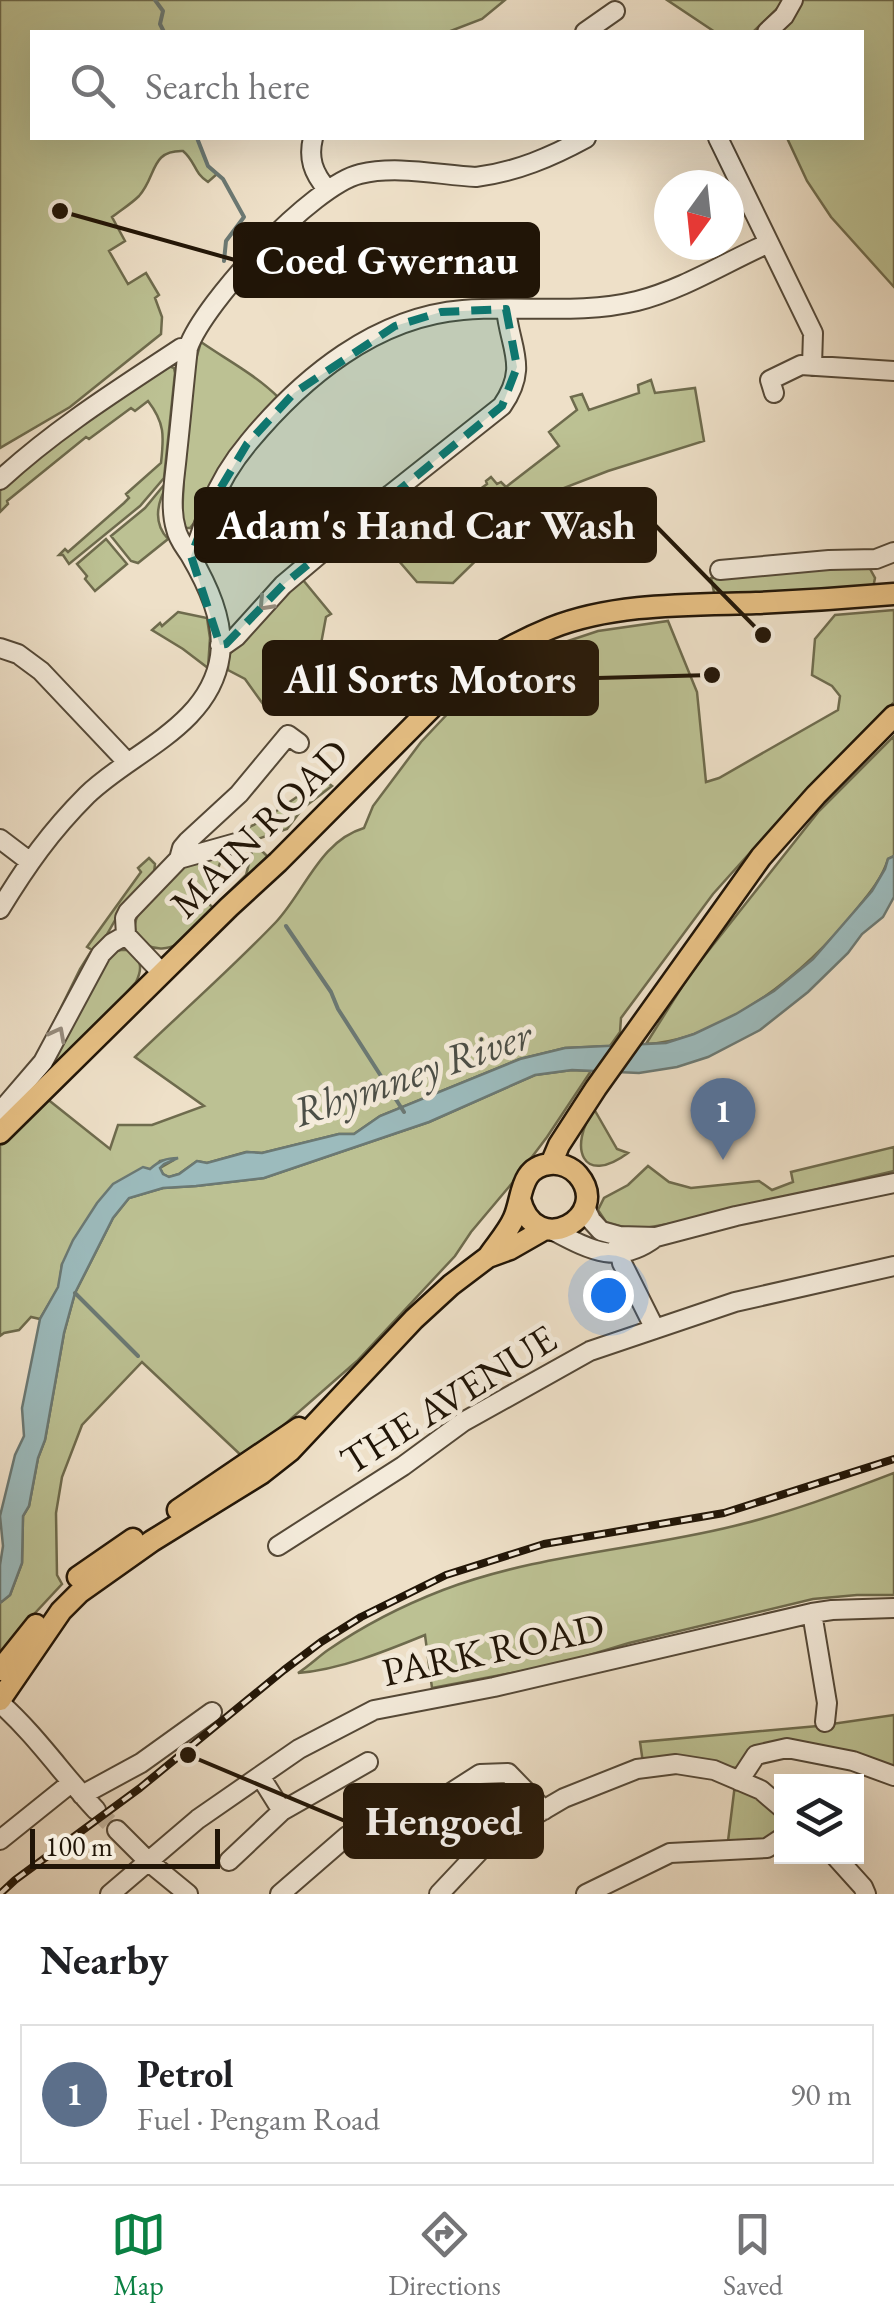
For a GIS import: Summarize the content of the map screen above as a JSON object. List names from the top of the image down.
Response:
{
  "streets": {
    "main road": ["MAIN ROAD"],
    "street": ["THE AVENUE", "PARK ROAD"]
  },
  "water": ["Rhymney River"],
  "places": [
    "Coed Gwernau",
    "Adam's Hand Car Wash",
    "All Sorts Motors",
    "Hengoed"
  ],
  "scale_bar": "100 m",
  "north": "bottom",
  "page": {
    "search": "Search here",
    "pins": "1",
    "scale": "100 m",
    "heading": "Nearby",
    "list": [
      {
        "mark": "1",
        "name": "Petrol",
        "note": "Fuel · Pengam Road",
        "value": "90 m"
      }
    ],
    "nav": ["Map", "Directions", "Saved"]
  }
}
